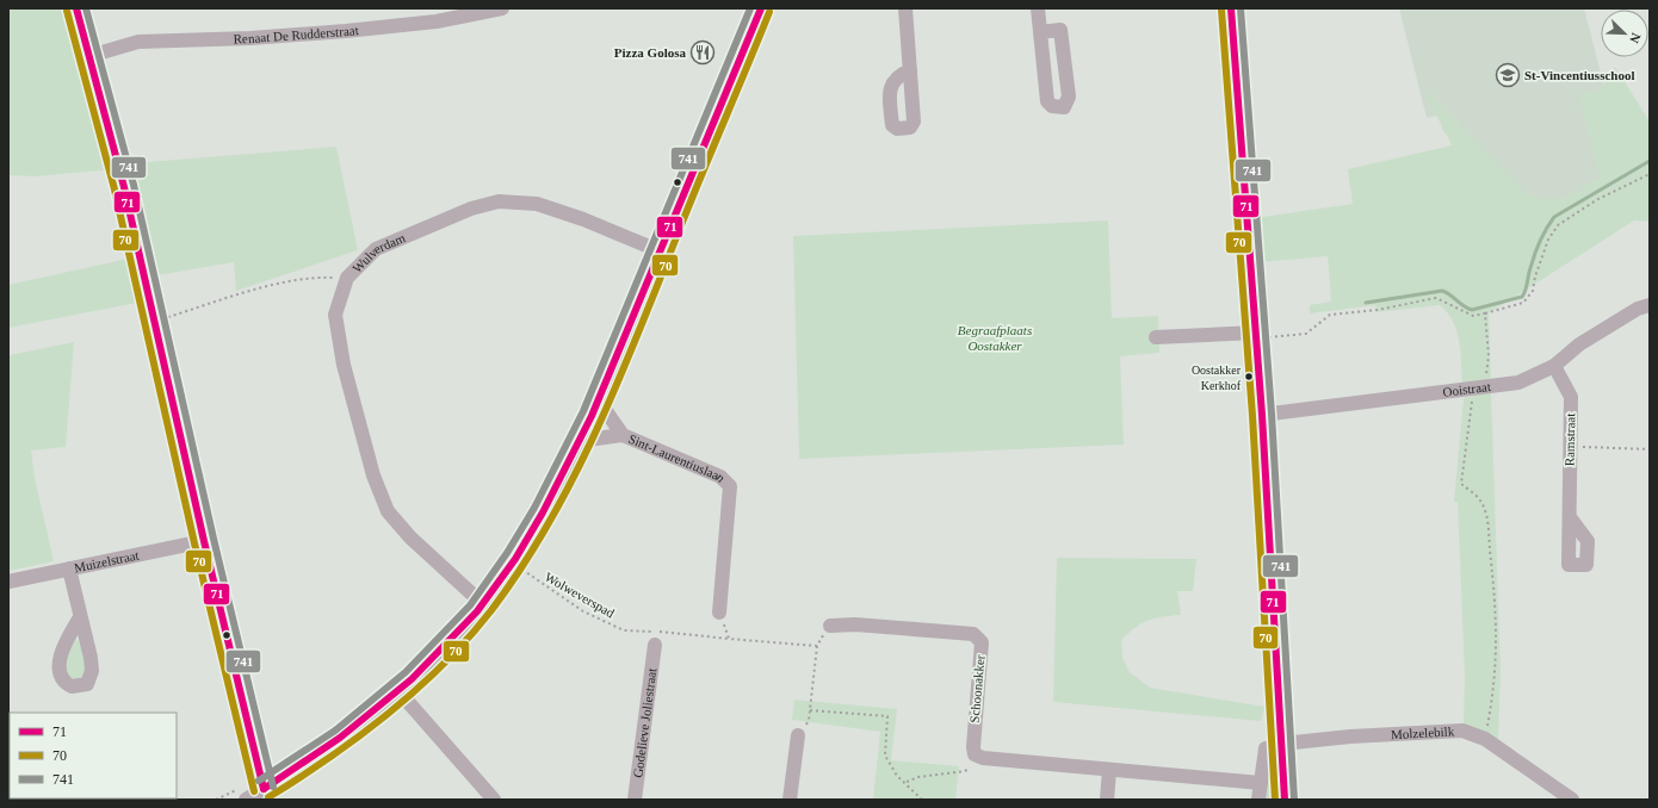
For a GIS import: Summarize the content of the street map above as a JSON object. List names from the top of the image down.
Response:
{
  "streets": {
    "street": [
      "Renaat De Rudderstraat",
      "Wulverdam",
      "Ooistraat",
      "Ramstraat",
      "Sint-Laurentiuslaan",
      "Muizelstraat",
      "Schoonakker",
      "Godelieve Joliestraat",
      "Molzelebilk"
    ],
    "path": ["Wolweverspad"]
  },
  "crossings": [
    ["Ooistraat", "Ramstraat"]
  ],
  "parks": ["Begraafplaats Oostakker"],
  "places": {
    "restaurant": ["Pizza Golosa"],
    "school or university": ["St-Vincentiusschool"],
    "other": ["Oostakker Kerkhof"]
  },
  "lines": ["transit line 71", "transit line 741", "transit line 70"],
  "legend": ["71", "70", "741"],
  "north": "bottom right"
}
